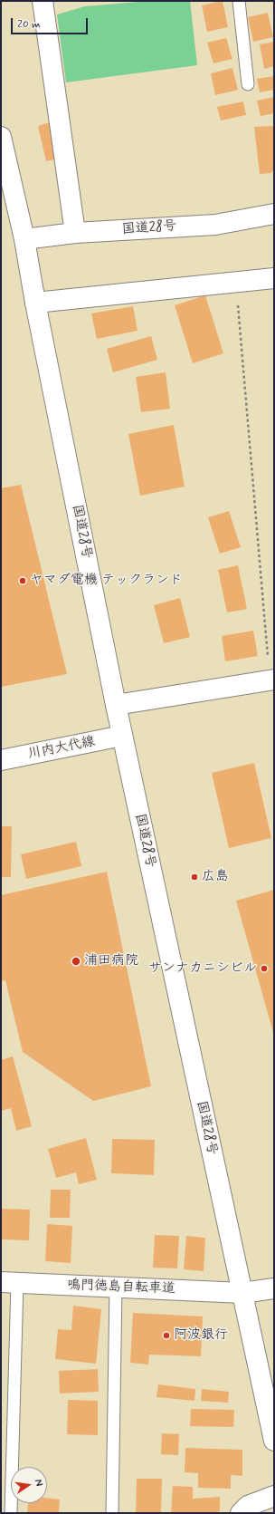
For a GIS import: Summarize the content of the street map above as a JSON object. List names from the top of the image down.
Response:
{
  "streets": {
    "main road": ["国道28号", "川内大代線", "鳴門徳島自転車道"]
  },
  "crossings": [
    ["国道28号", "川内大代線"],
    ["国道28号", "鳴門徳島自転車道"]
  ],
  "places": [
    "ヤマダ電機 テックランド",
    "広島",
    "浦田病院",
    "サンナカニシビル",
    "阿波銀行"
  ],
  "scale_bar": "20 m",
  "north": "right"
}
